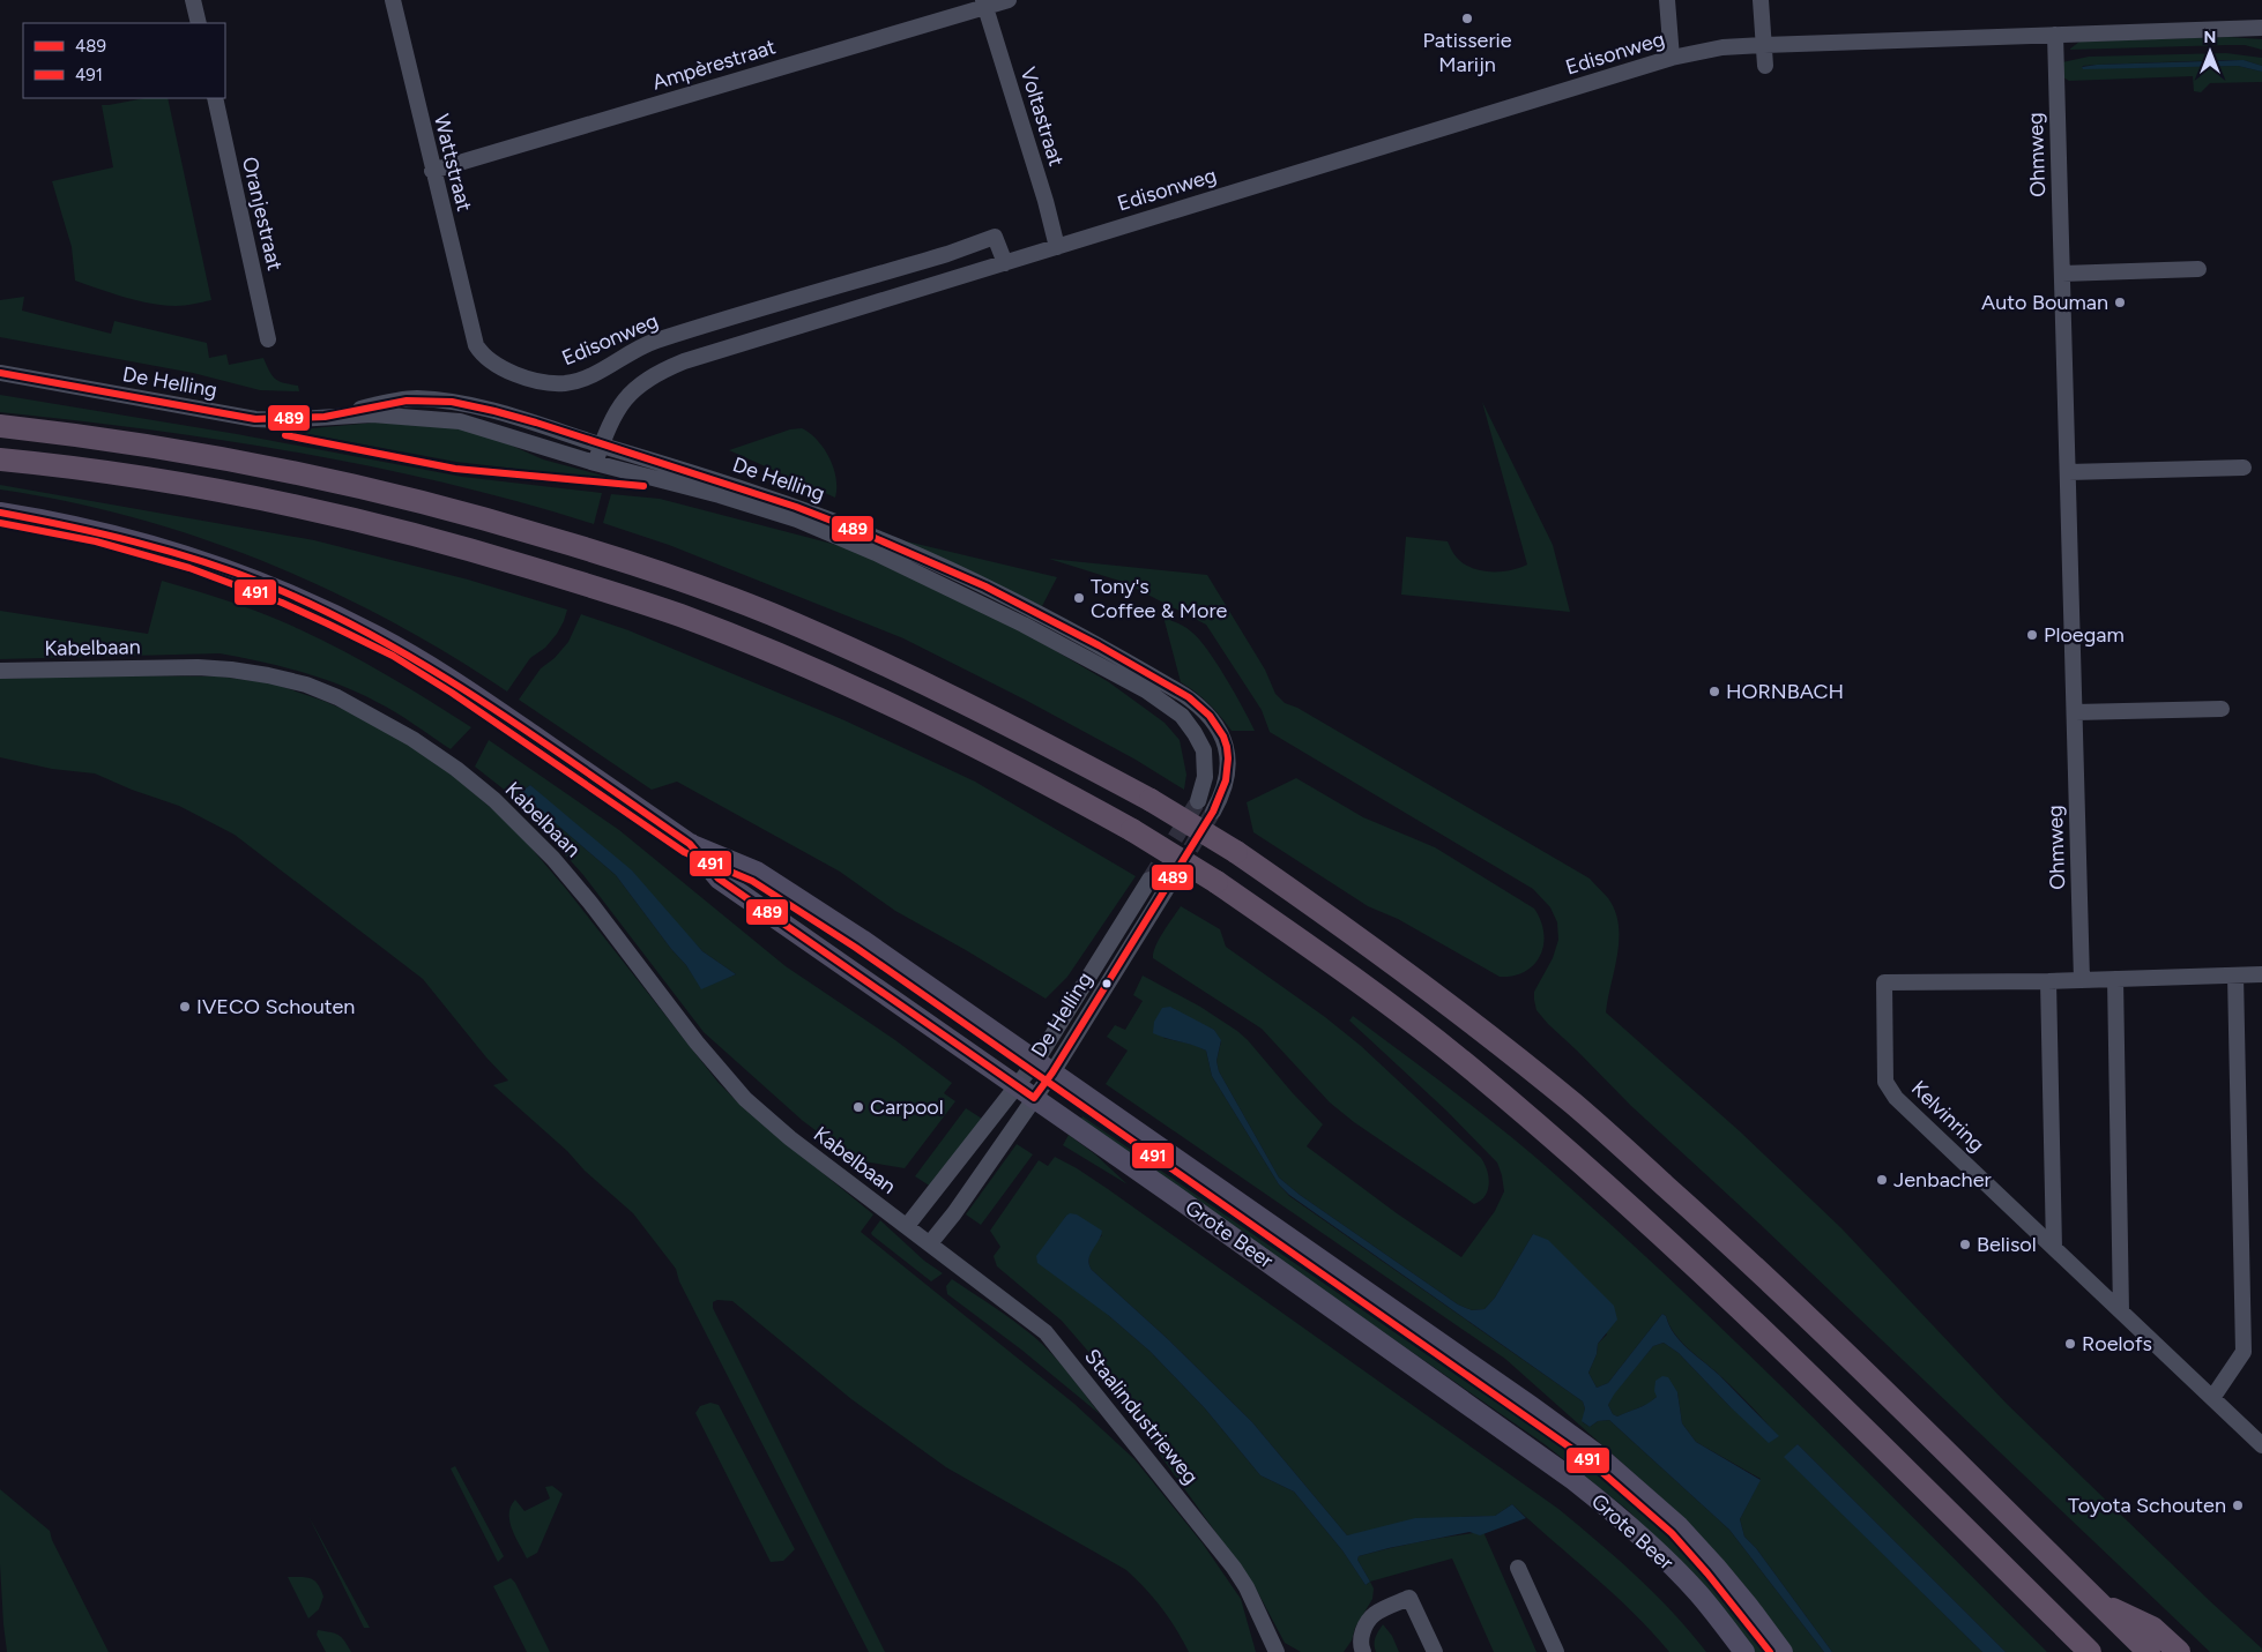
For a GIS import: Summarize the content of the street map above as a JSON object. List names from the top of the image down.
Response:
{
  "streets": {
    "main road": ["Grote Beer"],
    "street": [
      "Edisonweg",
      "Ampèrestraat",
      "Voltastraat",
      "Ohmweg",
      "Wattstraat",
      "Oranjestraat",
      "De Helling",
      "Kabelbaan",
      "Kelvinring",
      "Staalindustrieweg"
    ]
  },
  "crossings": [
    ["Edisonweg", "Voltastraat"],
    ["Edisonweg", "Ohmweg"],
    ["Edisonweg", "Wattstraat"],
    ["Edisonweg", "De Helling"],
    ["Ampèrestraat", "Voltastraat"],
    ["Ampèrestraat", "Wattstraat"],
    ["Ohmweg", "Kelvinring"],
    ["De Helling", "Kabelbaan"],
    ["De Helling", "Grote Beer"],
    ["De Helling", "Staalindustrieweg"],
    ["Kabelbaan", "Staalindustrieweg"]
  ],
  "places": [
    "Patisserie Marijn",
    "Auto Bouman",
    "Tony's Coffee & More",
    "Ploegam",
    "HORNBACH",
    "IVECO Schouten",
    "Carpool",
    "Jenbacher",
    "Belisol",
    "Roelofs",
    "Toyota Schouten"
  ],
  "lines": ["transit line 489", "transit line 491"],
  "legend": ["489", "491"],
  "north": "top"
}
